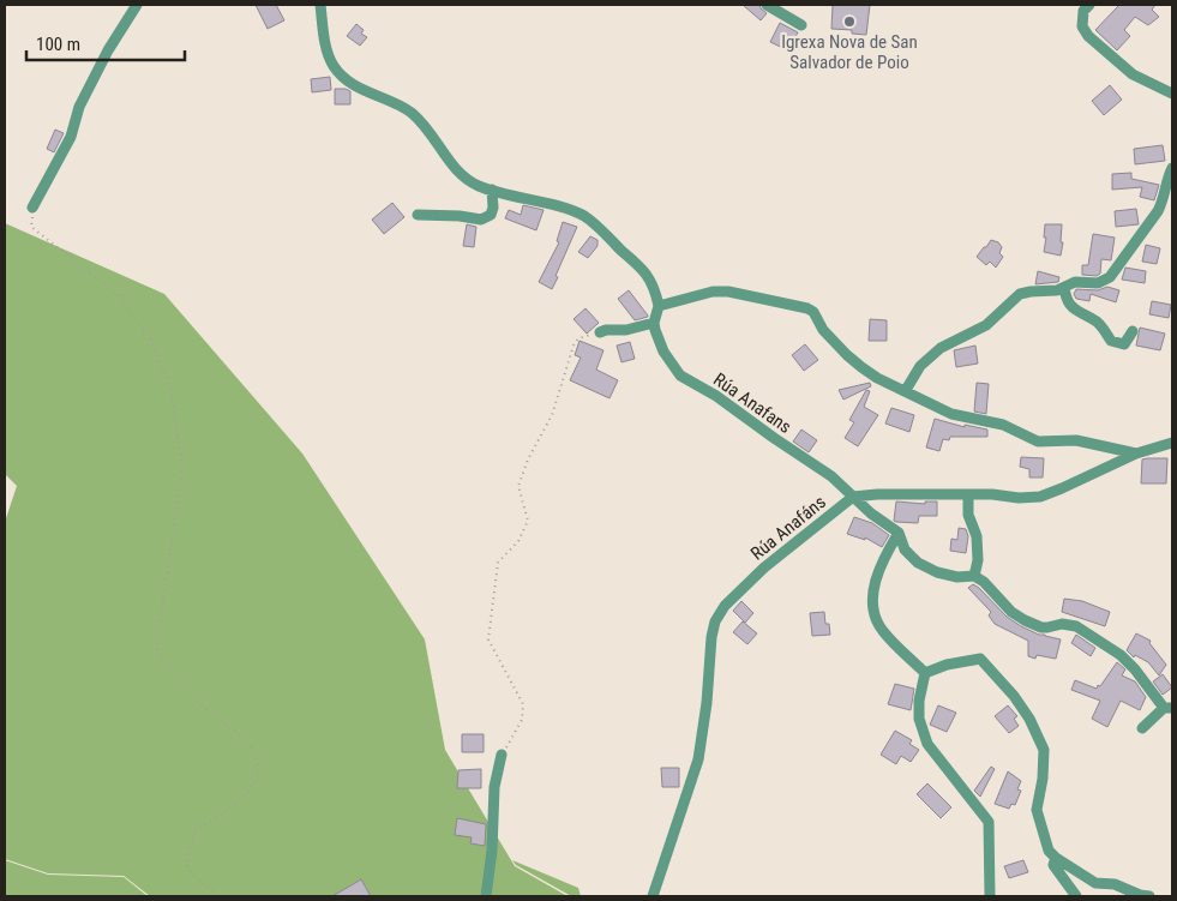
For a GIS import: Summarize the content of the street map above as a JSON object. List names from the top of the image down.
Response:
{
  "streets": {
    "street": ["Rúa Anafans", "Rúa Anafáns"]
  },
  "crossings": [
    ["Rúa Anafans", "Rúa Anafáns"]
  ],
  "places": ["Igrexa Nova de San Salvador de Poio"],
  "scale_bar": "100 m"
}
